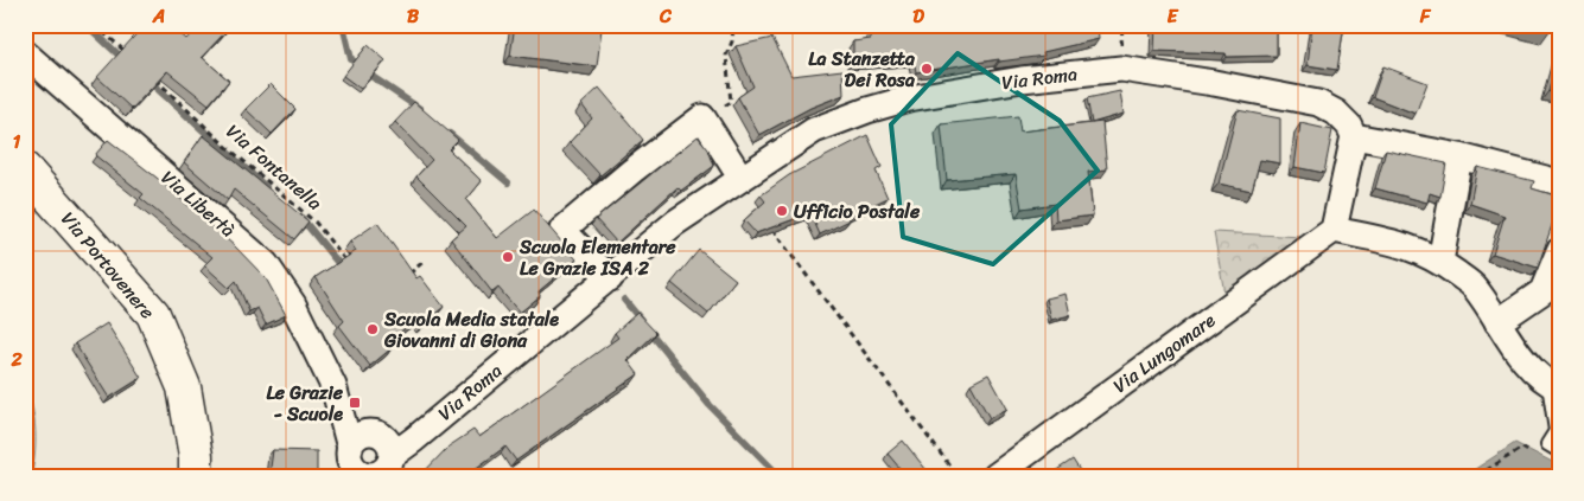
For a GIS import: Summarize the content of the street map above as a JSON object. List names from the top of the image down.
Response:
{
  "streets": {
    "main road": ["Via Portovenere"],
    "street": ["Via Roma", "Via Libertà", "Via Lungomare"],
    "path": ["Via Fontanella"]
  },
  "crossings": [
    ["Via Roma", "Via Libertà"]
  ],
  "places": {
    "other": [
      "La Stanzetta Dei Rosa",
      "Ufficio Postale",
      "Scuola Elementare Le Grazie ISA 2",
      "Scuola Media statale Giovanni di Giona"
    ],
    "transit": ["Le Grazie - Scuole"]
  },
  "grid": {
    "columns": [
      "A",
      "B",
      "C",
      "D",
      "E",
      "F"
    ],
    "rows": ["1", "2"]
  }
}
